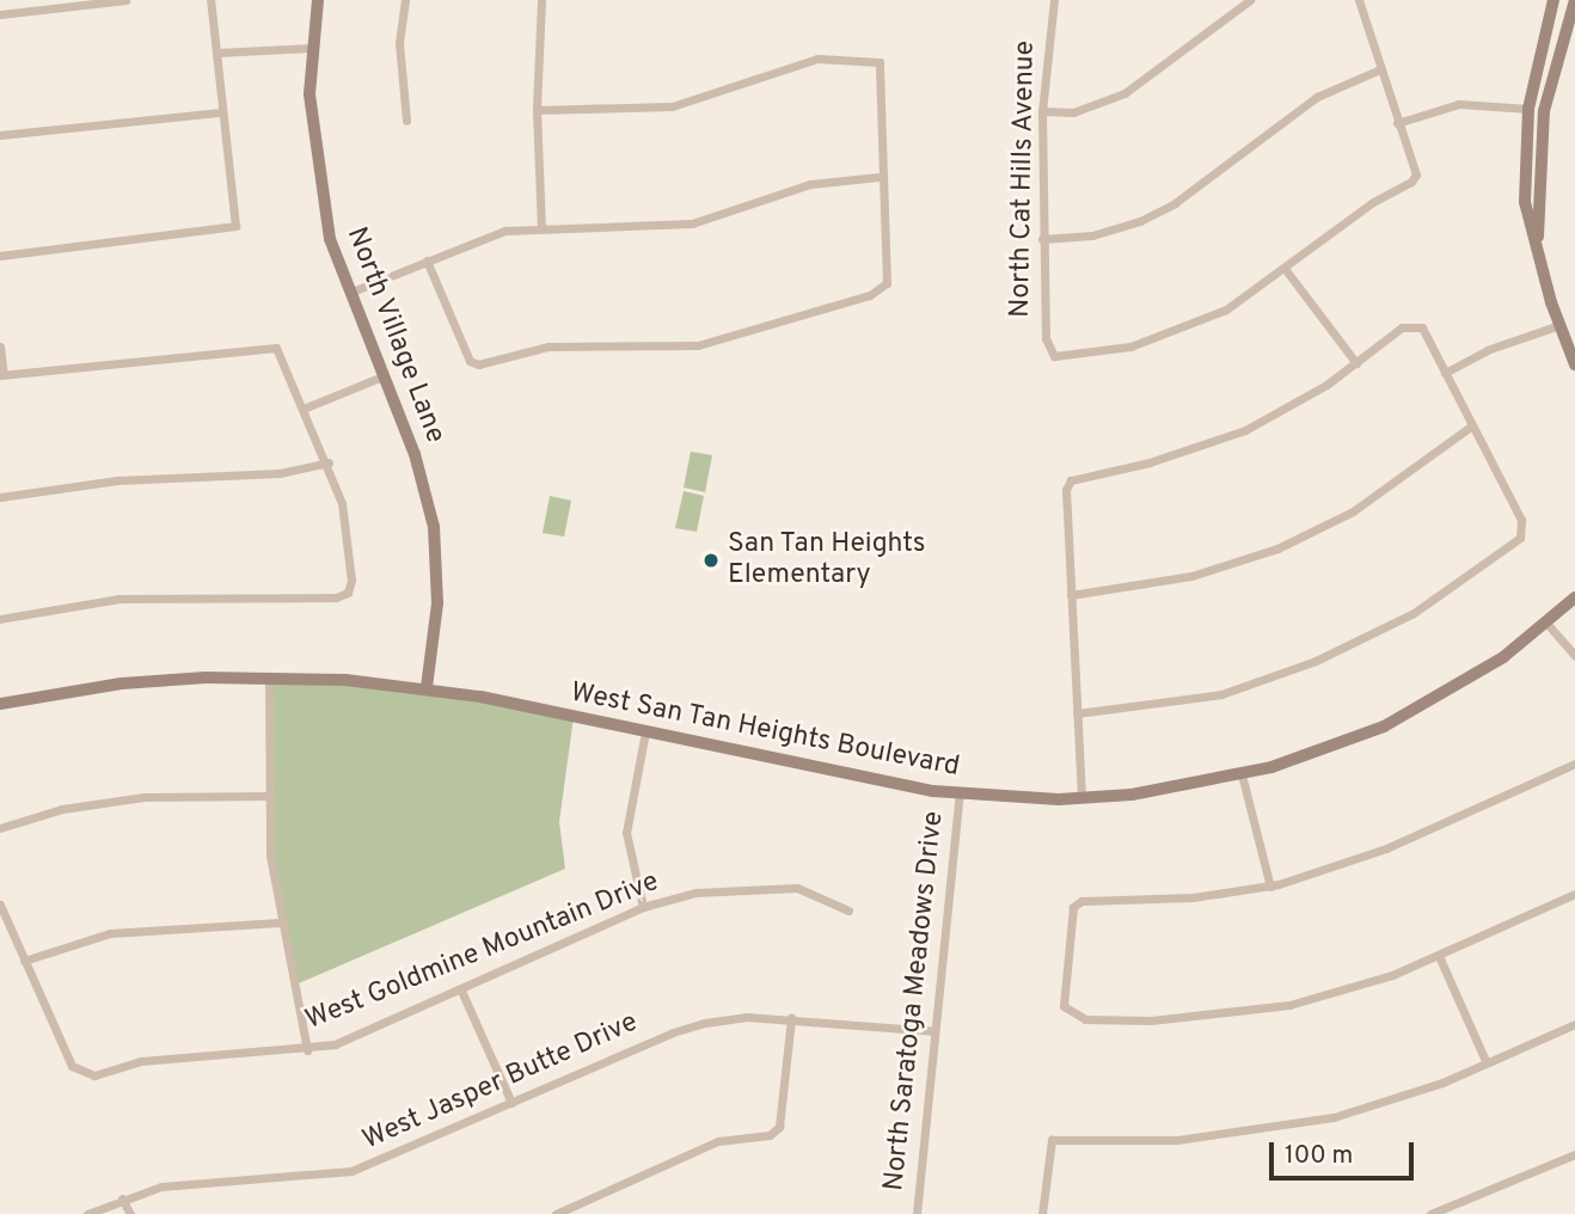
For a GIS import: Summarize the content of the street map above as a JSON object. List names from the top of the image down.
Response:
{
  "streets": {
    "street": [
      "North Cat Hills Avenue",
      "North Village Lane",
      "West San Tan Heights Boulevard",
      "West Goldmine Mountain Drive",
      "North Saratoga Meadows Drive",
      "West Jasper Butte Drive"
    ]
  },
  "crossings": [
    ["North Village Lane", "West San Tan Heights Boulevard"],
    ["West San Tan Heights Boulevard", "North Saratoga Meadows Drive"],
    ["North Saratoga Meadows Drive", "West Jasper Butte Drive"]
  ],
  "places": ["San Tan Heights Elementary"],
  "scale_bar": "100 m"
}
